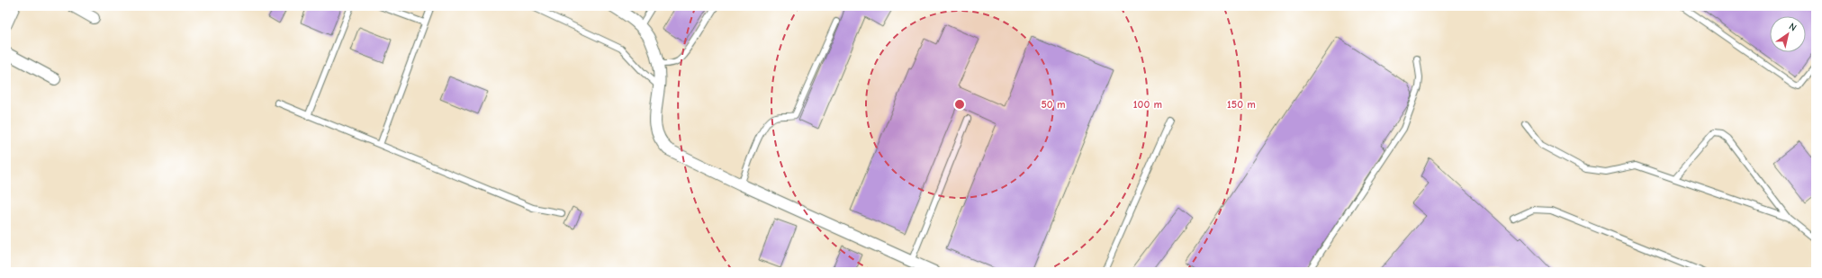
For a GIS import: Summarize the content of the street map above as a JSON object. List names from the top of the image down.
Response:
{
  "north": "top right",
  "rings": ["50 m", "100 m", "150 m"]
}
